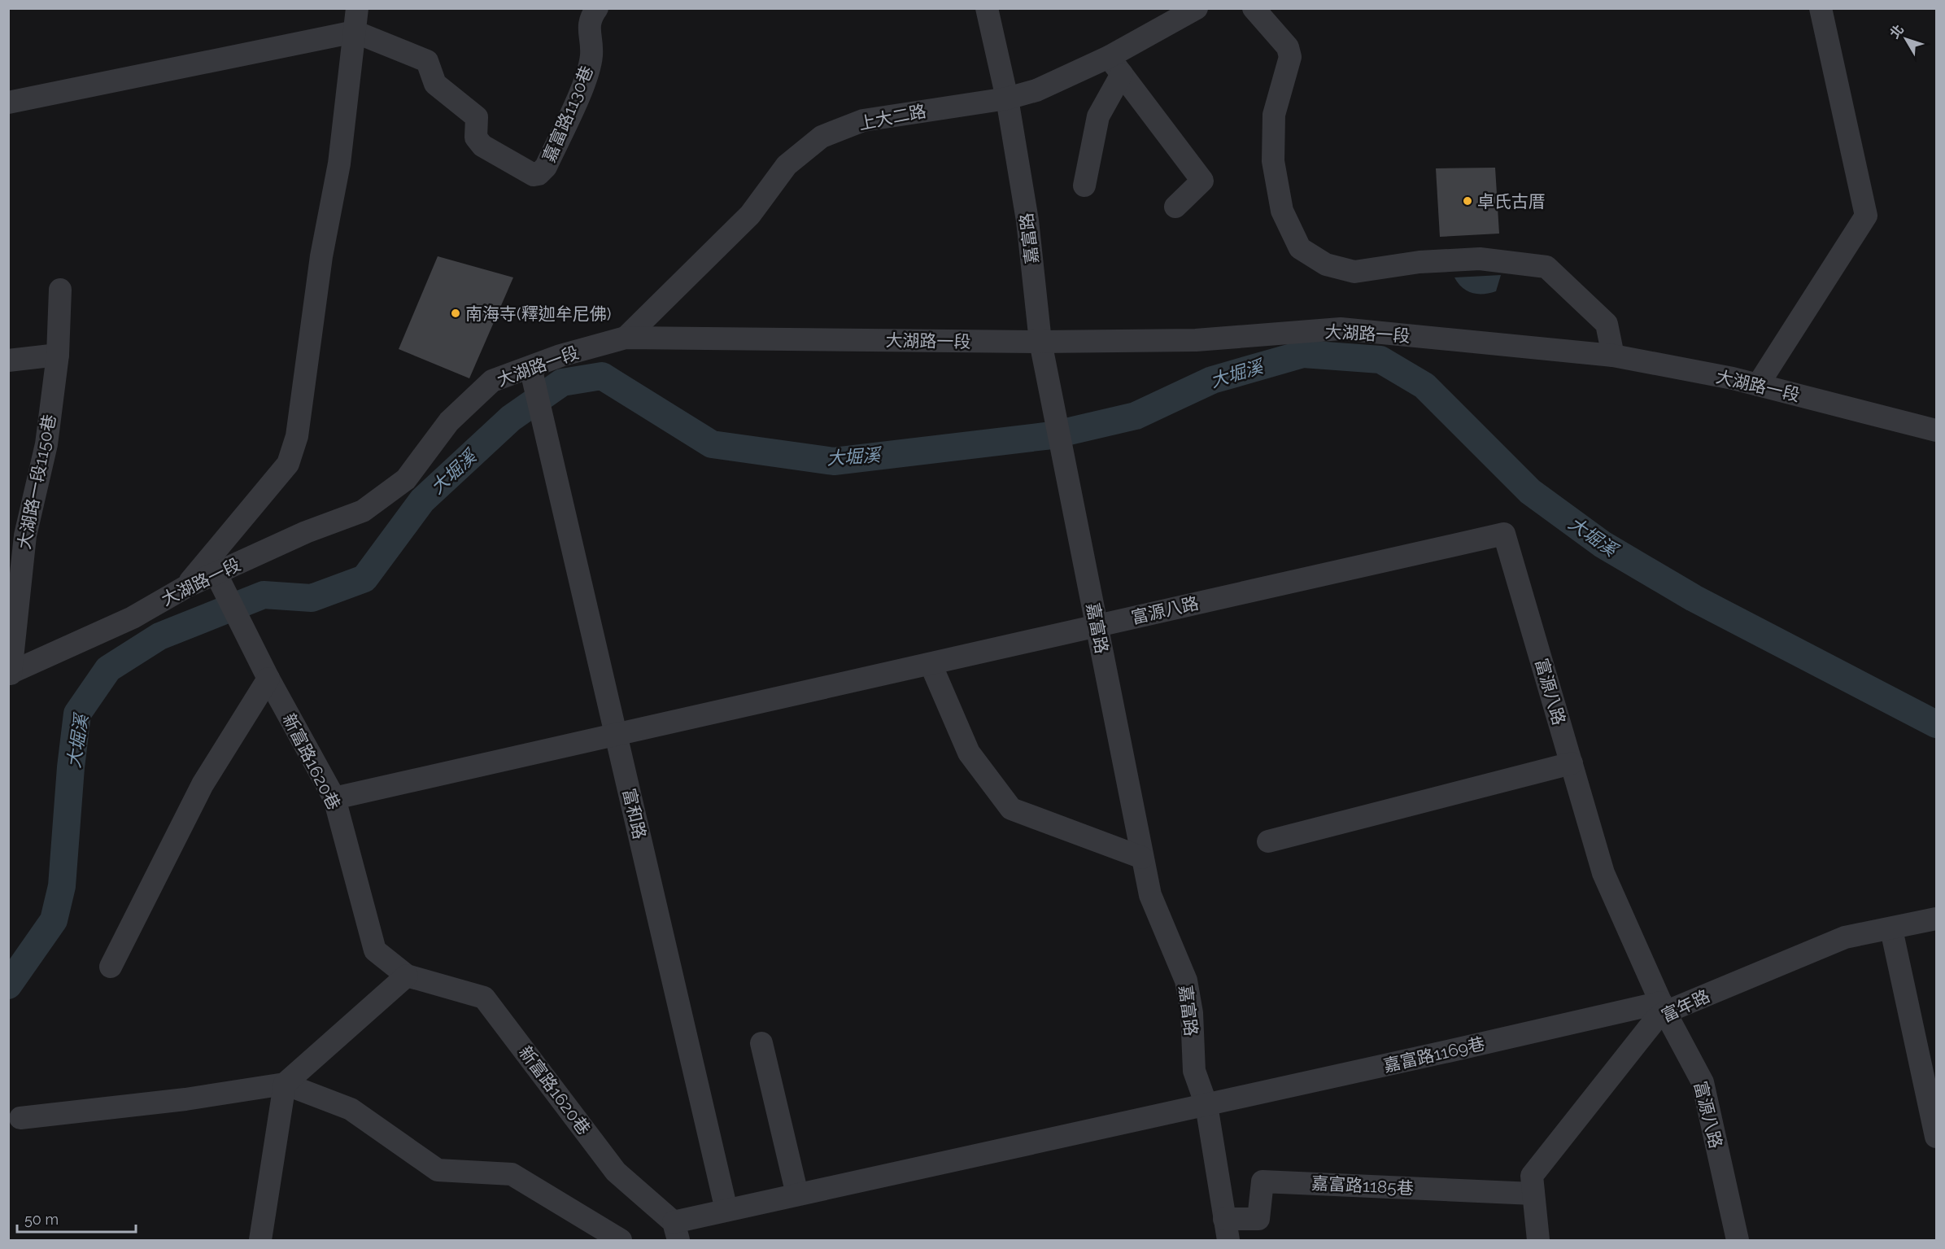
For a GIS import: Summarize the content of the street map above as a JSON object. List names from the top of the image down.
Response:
{
  "streets": {
    "street": [
      "嘉富路1130巷",
      "上大二路",
      "嘉富路",
      "大湖路一段",
      "大湖路一段1150巷",
      "富源八路",
      "新富路1620巷",
      "富和路",
      "富年路",
      "嘉富路1169巷",
      "嘉富路1185巷"
    ]
  },
  "crossings": [
    ["上大二路", "嘉富路"],
    ["上大二路", "大湖路一段"],
    ["嘉富路", "大湖路一段"],
    ["嘉富路", "富源八路"],
    ["嘉富路", "嘉富路1169巷"],
    ["嘉富路", "嘉富路1185巷"],
    ["大湖路一段", "大湖路一段1150巷"],
    ["大湖路一段", "新富路1620巷"],
    ["大湖路一段", "富和路"],
    ["富源八路", "富年路"],
    ["富源八路", "嘉富路1169巷"],
    ["新富路1620巷", "嘉富路1169巷"],
    ["富和路", "嘉富路1169巷"],
    ["富年路", "嘉富路1169巷"],
    ["富年路", "嘉富路1185巷"]
  ],
  "water": ["大堀溪"],
  "places": ["卓氏古厝", "南海寺(釋迦牟尼佛)"],
  "scale_bar": "50 m",
  "north": "top left"
}
